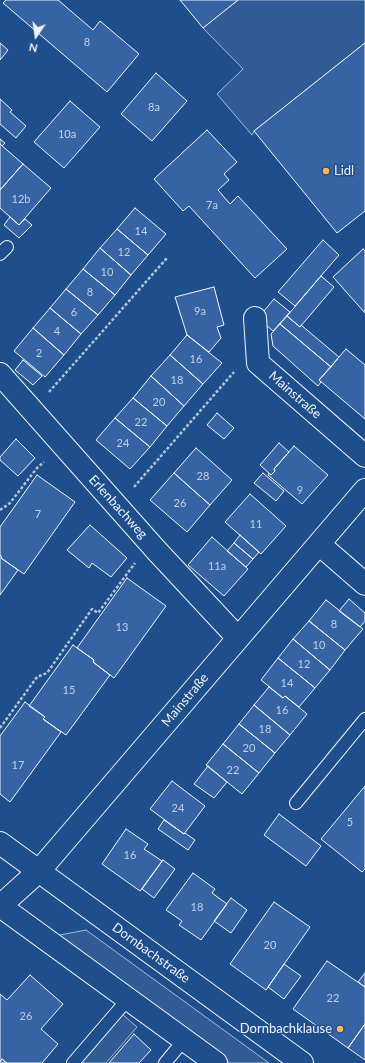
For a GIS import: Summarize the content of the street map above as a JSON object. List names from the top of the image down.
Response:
{
  "streets": {
    "street": ["Mainstraße", "Erlenbachweg", "Dornbachstraße"]
  },
  "crossings": [
    ["Mainstraße", "Erlenbachweg"],
    ["Mainstraße", "Dornbachstraße"]
  ],
  "places": ["Lidl", "Dornbachklause"],
  "house_numbers": [
    "8",
    "8a",
    "10a",
    "12b",
    "7a",
    "14",
    "12",
    "10",
    "8",
    "9a",
    "6",
    "4",
    "2",
    "16",
    "18",
    "20",
    "22",
    "24",
    "28",
    "9",
    "26",
    "7",
    "11",
    "11a",
    "8",
    "13",
    "10",
    "12",
    "14",
    "15",
    "16",
    "18",
    "20",
    "17",
    "22",
    "24",
    "5",
    "16",
    "18",
    "20",
    "22",
    "26"
  ],
  "north": "bottom"
}
